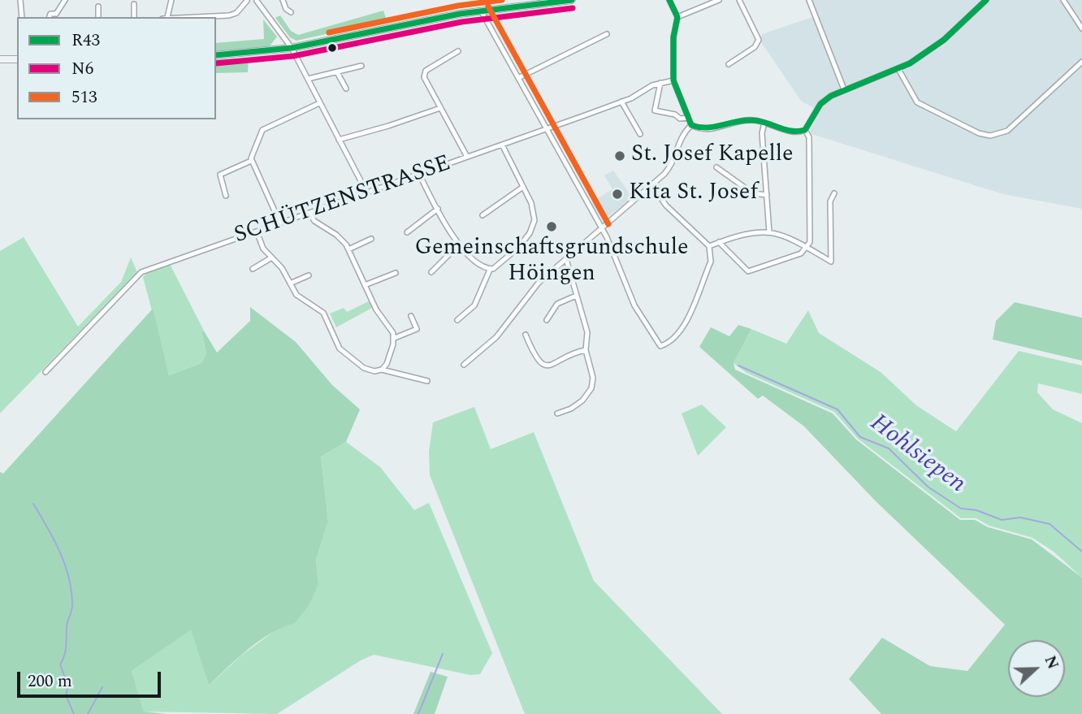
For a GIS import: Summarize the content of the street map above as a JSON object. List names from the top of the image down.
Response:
{
  "streets": {
    "street": ["SCHÜTZENSTRASSE"]
  },
  "water": ["Hohlsiepen"],
  "places": ["St. Josef Kapelle", "Kita St. Josef", "Gemeinschaftsgrundschule Höingen"],
  "lines": ["transit line R43", "transit line 513", "transit line N6"],
  "legend": ["R43", "N6", "513"],
  "scale_bar": "200 m",
  "north": "right"
}
